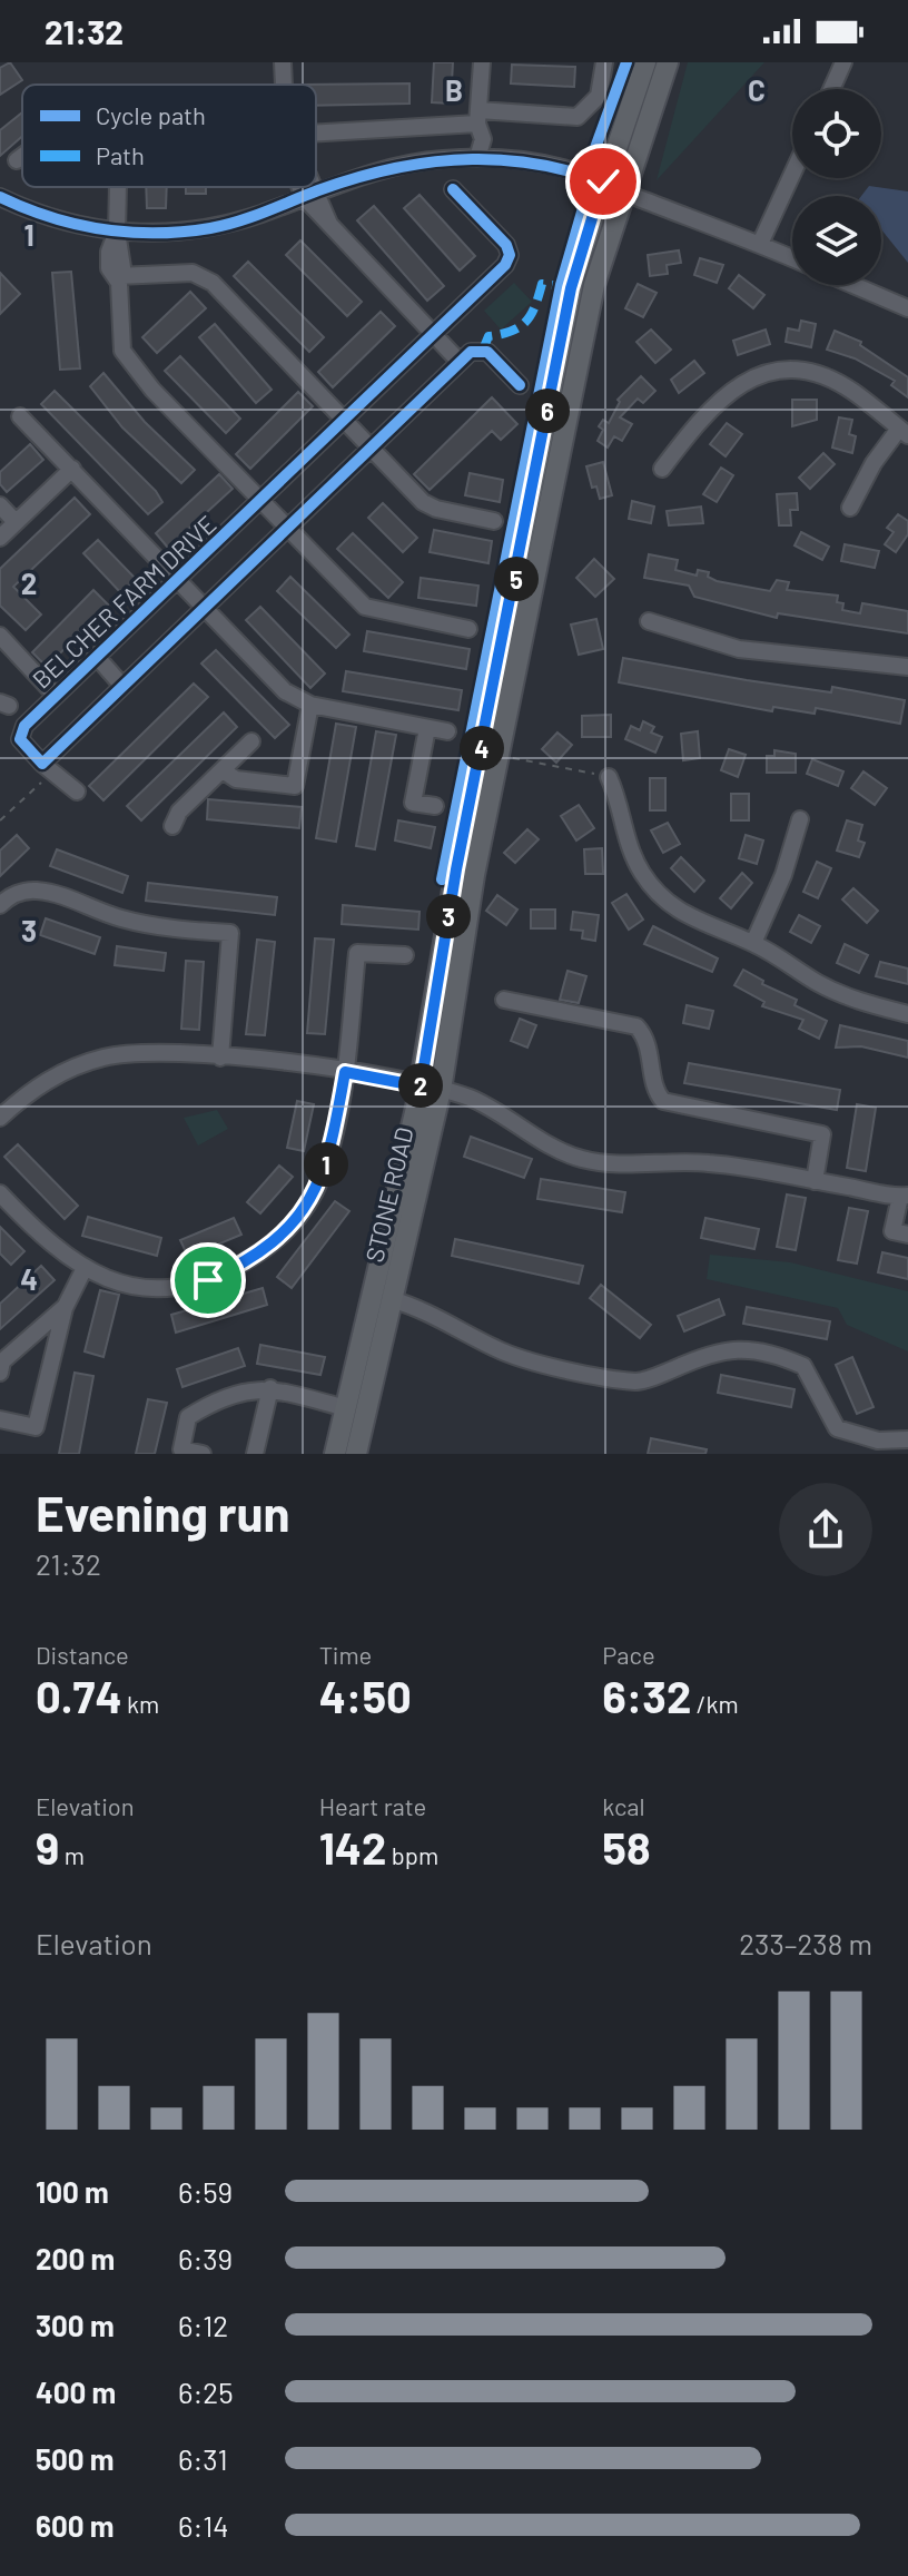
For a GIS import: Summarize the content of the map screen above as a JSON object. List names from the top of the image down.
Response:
{
  "streets": {
    "main road": ["STONE ROAD"],
    "street": ["BELCHER FARM DRIVE"]
  },
  "legend": ["Cycle path", "Path"],
  "page": {
    "status": "21:32",
    "pins": [
      "6",
      "5",
      "4",
      "3",
      "2",
      "1"
    ],
    "heading": ["Evening run", "21:32"],
    "stats": [
      ["Distance", "0.74 km"],
      ["Time", "4:50"],
      ["Pace", "6:32 /km"],
      ["Elevation", "9 m"],
      ["Heart rate", "142 bpm"],
      ["kcal", "58"]
    ],
    "chart": ["Elevation", "233–238 m"],
    "list": [
      {
        "name": "100 m",
        "note": "6:59"
      },
      {
        "name": "200 m",
        "note": "6:39"
      },
      {
        "name": "300 m",
        "note": "6:12"
      },
      {
        "name": "400 m",
        "note": "6:25"
      },
      {
        "name": "500 m",
        "note": "6:31"
      },
      {
        "name": "600 m",
        "note": "6:14"
      }
    ]
  },
  "grid": {
    "columns": ["B", "C"],
    "rows": [
      "1",
      "2",
      "3",
      "4"
    ]
  }
}
